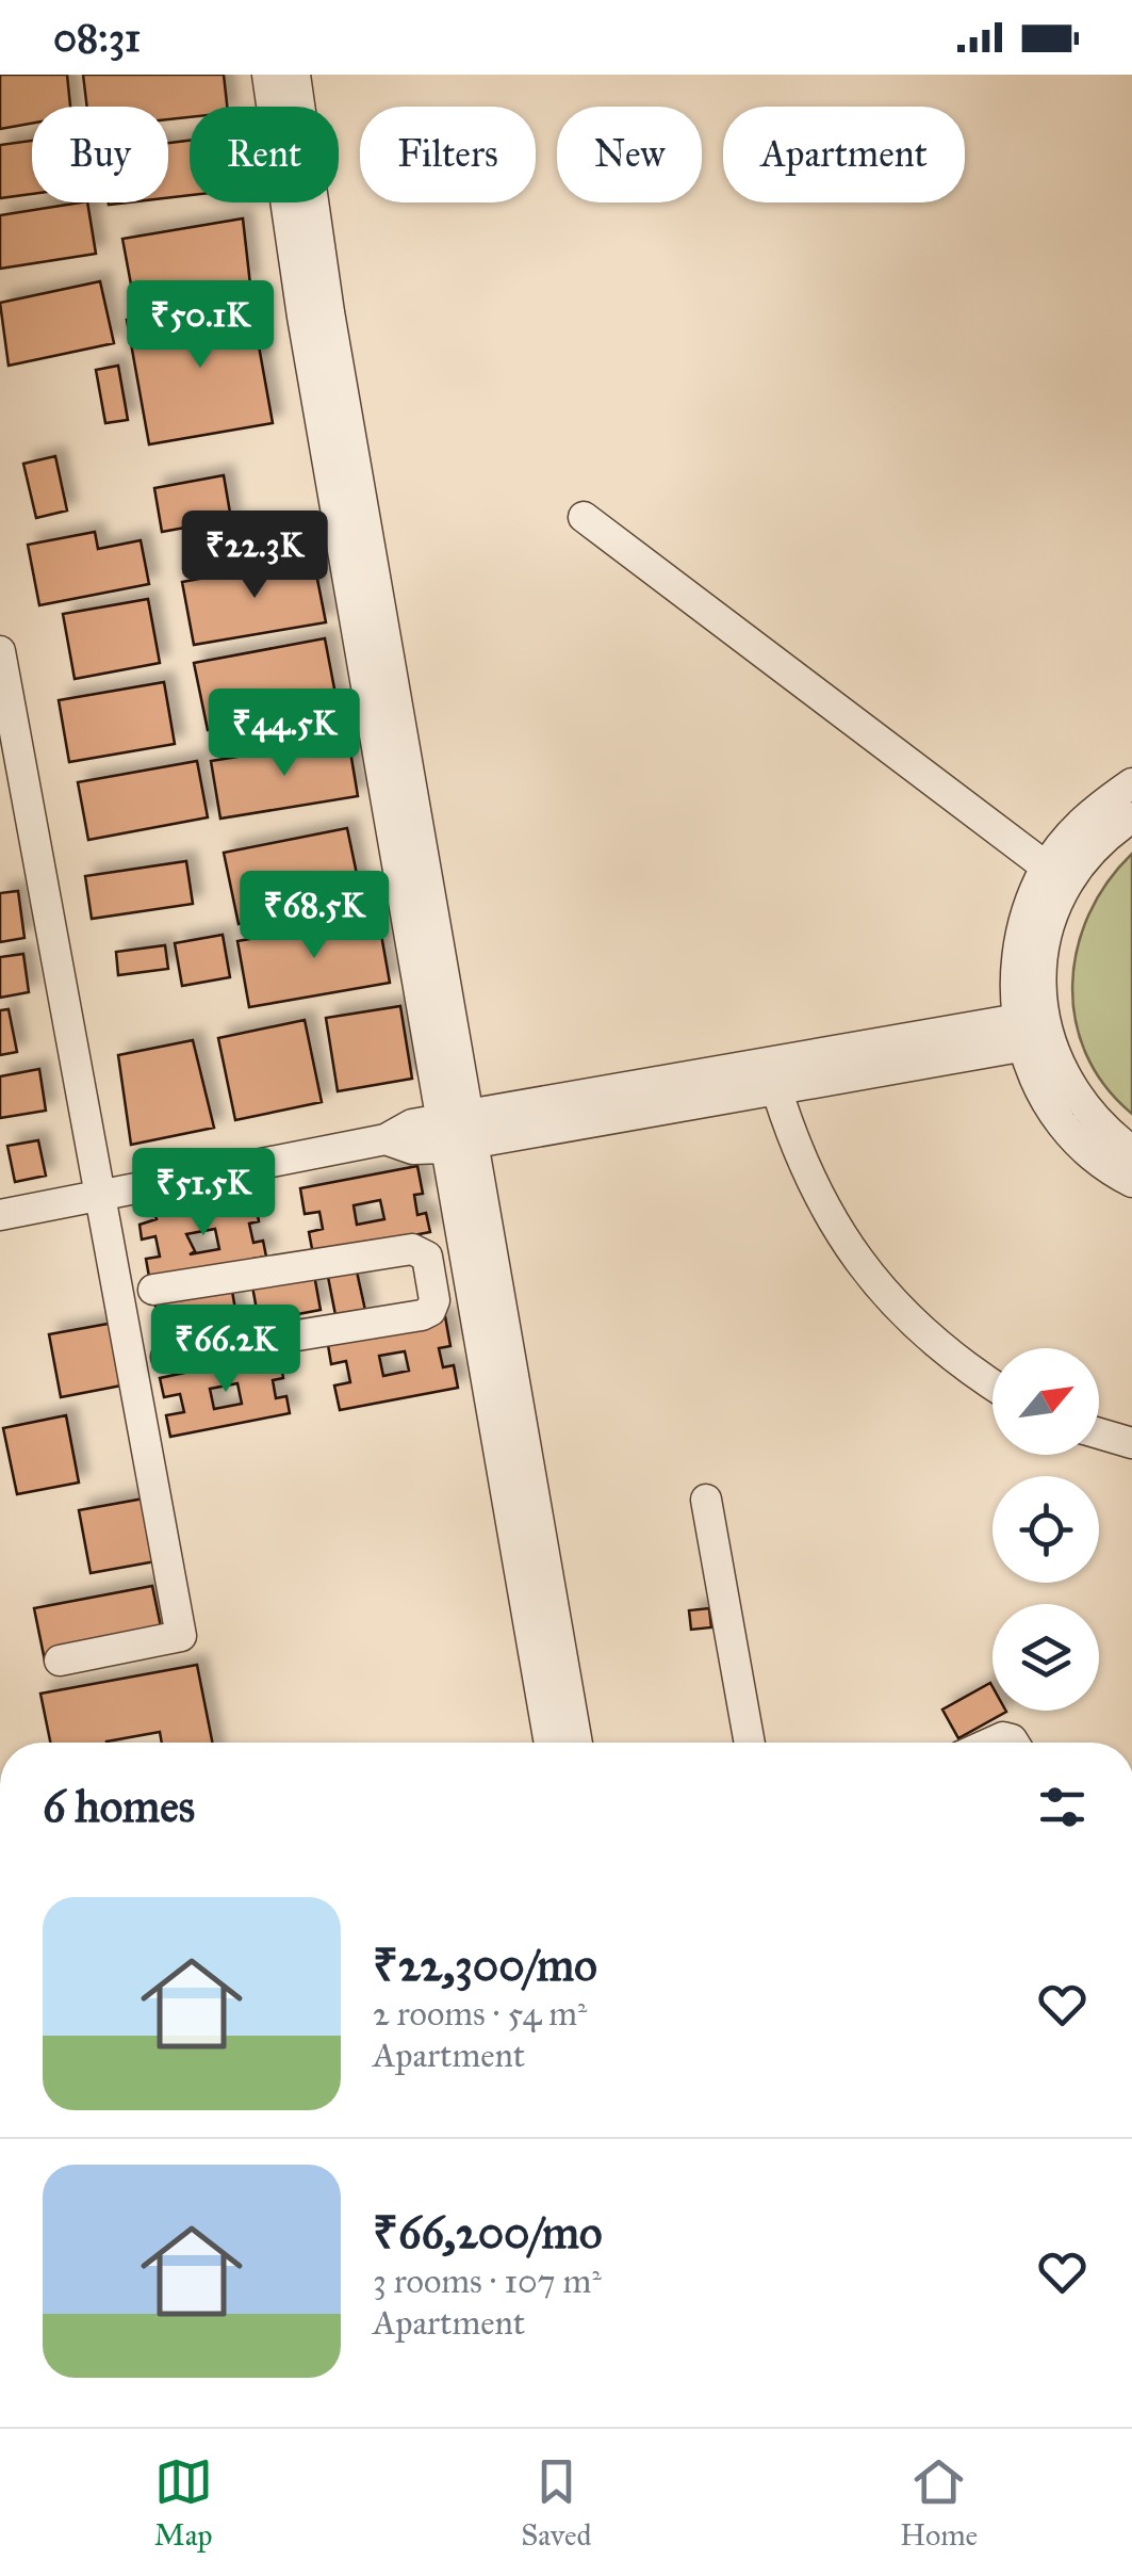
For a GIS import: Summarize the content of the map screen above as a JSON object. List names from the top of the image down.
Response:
{
  "north": "top right",
  "page": {
    "status": "08:31",
    "chip": [
      "Buy",
      "Rent",
      "Filters",
      "New",
      "Apartment"
    ],
    "price": [
      "₹50.1K",
      "₹22.3K",
      "₹44.5K",
      "₹68.5K",
      "₹51.5K",
      "₹66.2K"
    ],
    "heading": "6 homes",
    "list": [
      {
        "name": "₹22,300/mo",
        "note": "2 rooms · 54 m² · Apartment"
      },
      {
        "name": "₹66,200/mo",
        "note": "3 rooms · 107 m² · Apartment"
      }
    ],
    "tabs": ["Map", "Saved", "Home"]
  }
}
